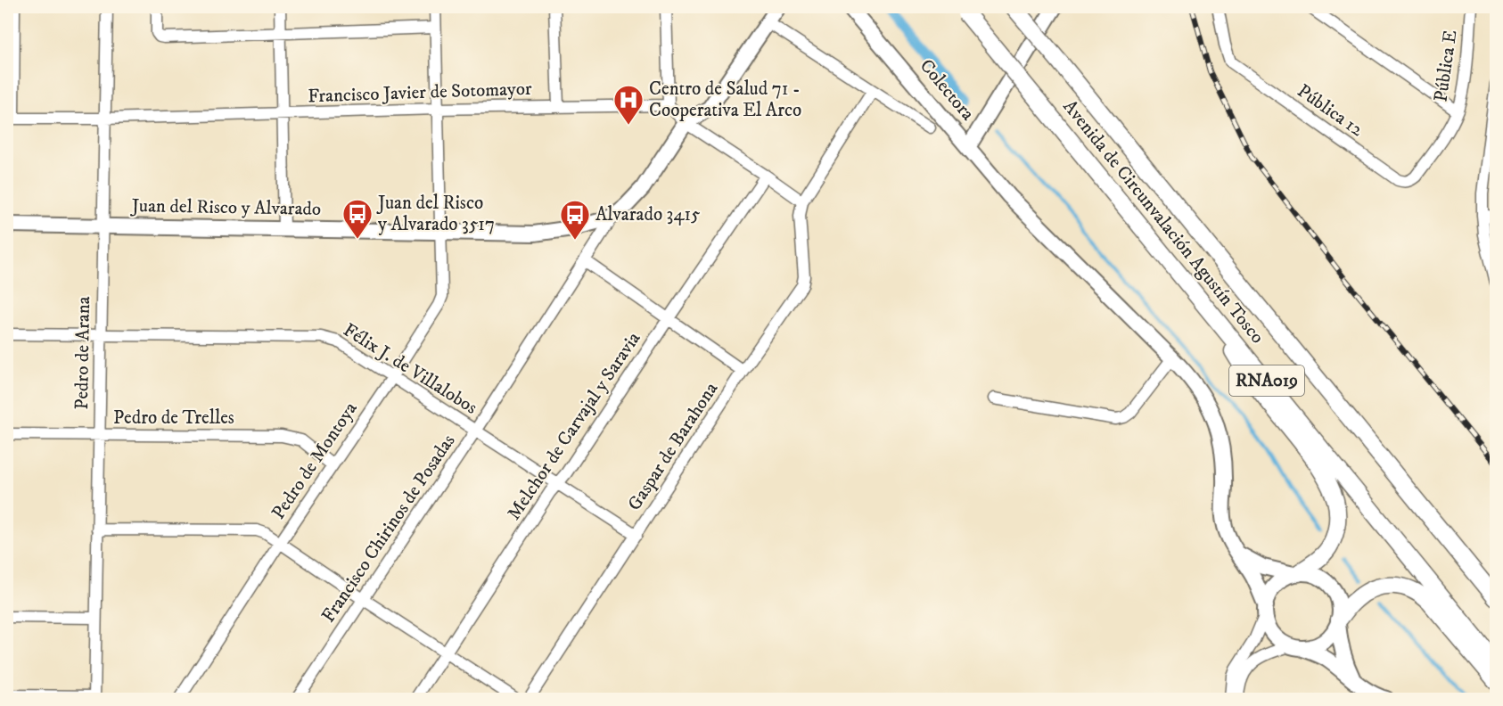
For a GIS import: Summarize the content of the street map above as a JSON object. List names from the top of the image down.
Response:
{
  "streets": {
    "highway": ["Avenida de Circunvalación Agustín Tosco", "RNA019"],
    "main road": ["Colectora", "Juan del Risco y Alvarado"],
    "street": [
      "Pública E",
      "Francisco Javier de Sotomayor",
      "Pública 12",
      "Pedro de Arana",
      "Félix J. de Villalobos",
      "Pedro de Trelles",
      "Melchor de Carvajal y Saravia",
      "Gaspar de Barahona",
      "Pedro de Montoya",
      "Francisco Chirinos de Posadas"
    ]
  },
  "crossings": [
    ["Pública E", "Pública 12"],
    ["Francisco Javier de Sotomayor", "Pedro de Arana"],
    ["Francisco Javier de Sotomayor", "Pedro de Montoya"],
    ["Juan del Risco y Alvarado", "Pedro de Arana"],
    ["Juan del Risco y Alvarado", "Pedro de Montoya"],
    ["Juan del Risco y Alvarado", "Francisco Chirinos de Posadas"],
    ["Pedro de Arana", "Félix J. de Villalobos"],
    ["Pedro de Arana", "Pedro de Trelles"],
    ["Félix J. de Villalobos", "Melchor de Carvajal y Saravia"],
    ["Félix J. de Villalobos", "Gaspar de Barahona"],
    ["Félix J. de Villalobos", "Pedro de Montoya"],
    ["Félix J. de Villalobos", "Francisco Chirinos de Posadas"],
    ["Pedro de Trelles", "Pedro de Montoya"]
  ],
  "places": {
    "hospital": ["Centro de Salud 71 - Cooperativa El Arco"],
    "bus stop": ["Juan del Risco y Alvarado 3517", "Alvarado 3415"]
  }
}
